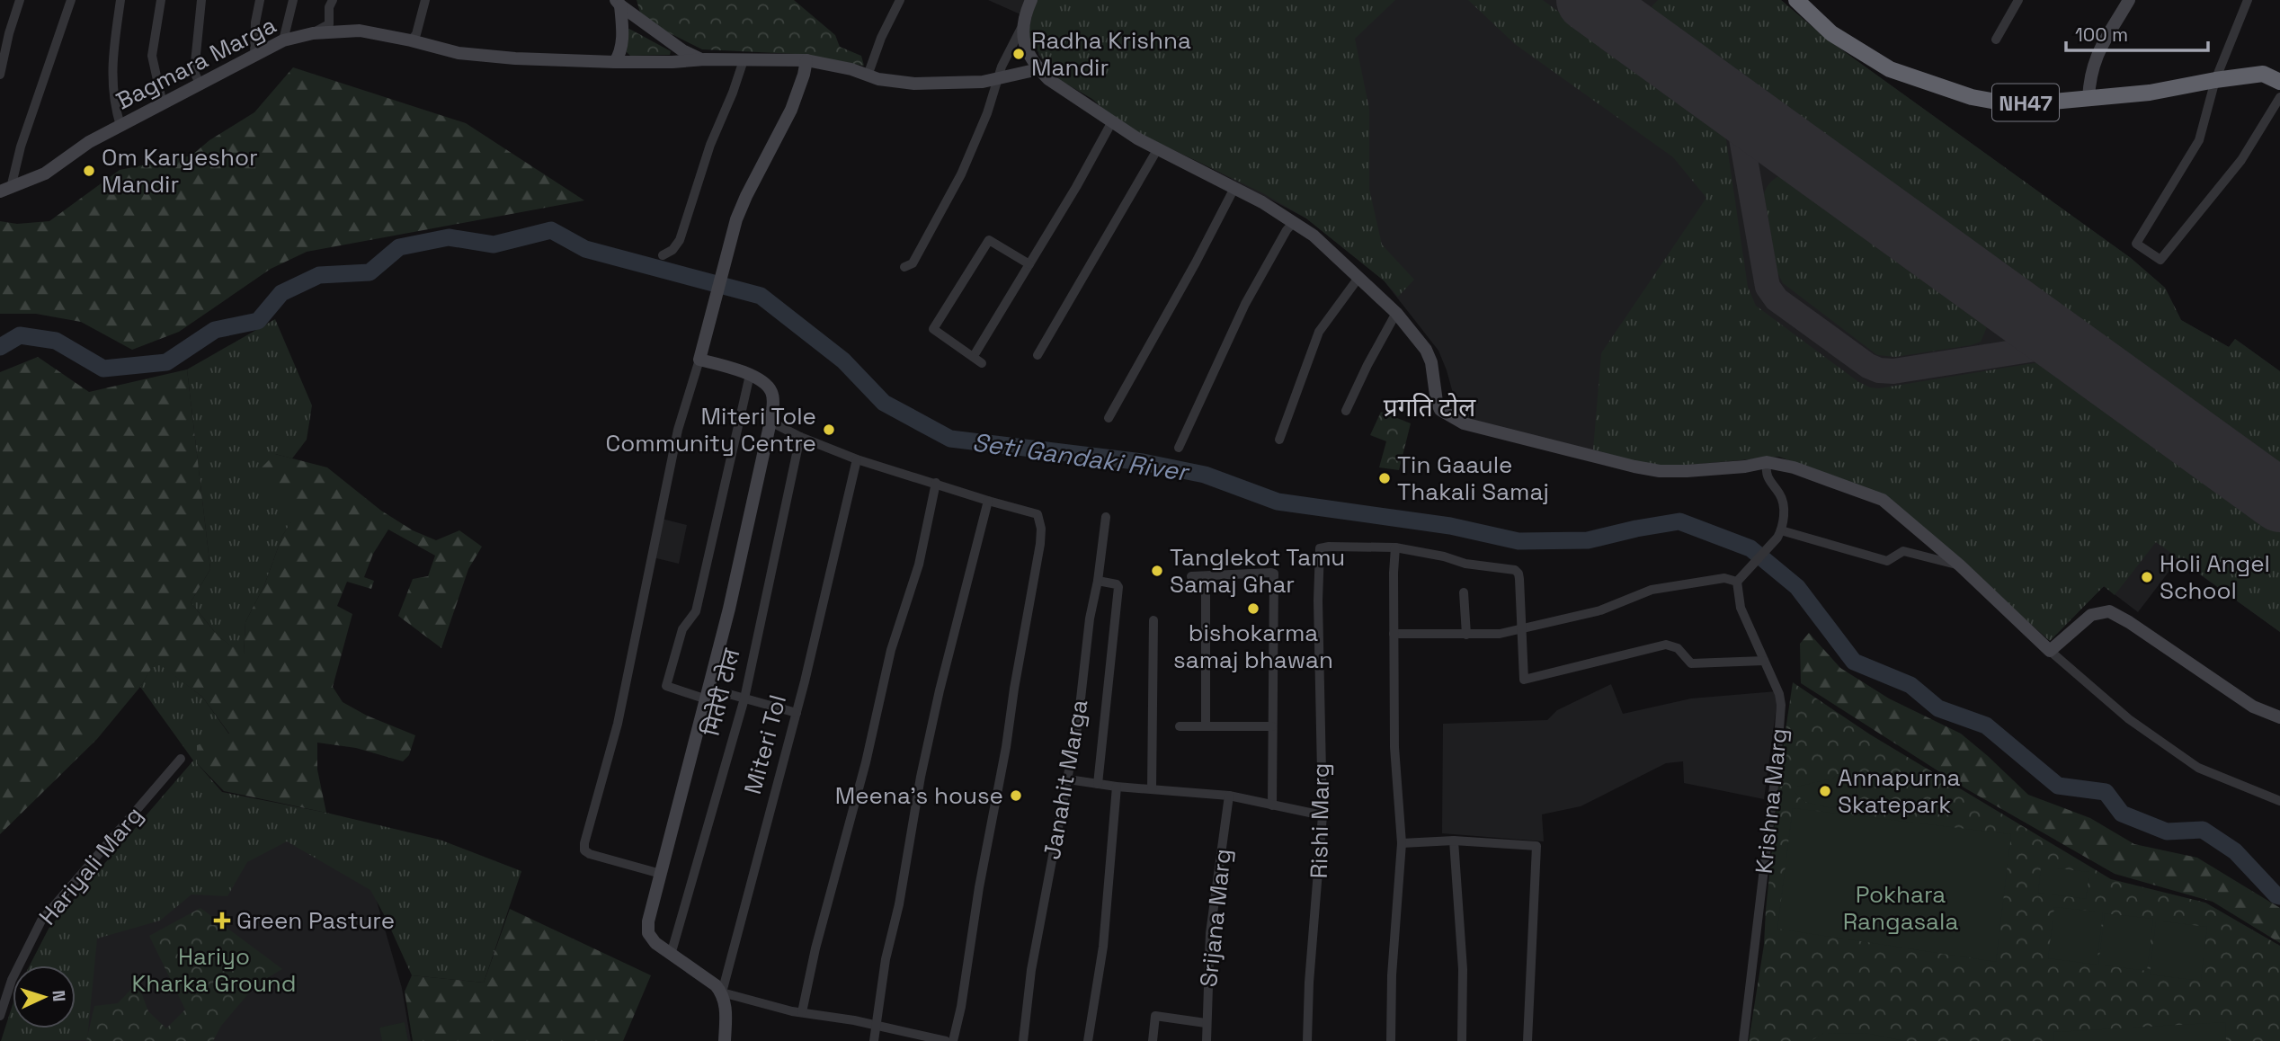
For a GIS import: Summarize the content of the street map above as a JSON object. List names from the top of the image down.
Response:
{
  "streets": {
    "highway": ["NH47"],
    "main road": ["Bagmara Marga", "मितेरी टोल", "Miteri Tol"],
    "street": [
      "Janahit Marga",
      "Krishna Marg",
      "Rishi Marg",
      "Hariyali Marg",
      "Srijana Marg"
    ]
  },
  "districts": ["प्रगति टोल"],
  "water": ["Seti Gandaki River"],
  "parks": ["Pokhara Rangasala", "Hariyo Kharka Ground"],
  "places": {
    "other": [
      "Radha Krishna Mandir",
      "Om Karyeshor Mandir",
      "Miteri Tole Community Centre",
      "Tin Gaaule Thakali Samaj",
      "Tanglekot Tamu Samaj Ghar",
      "Holi Angel School",
      "bishokarma samaj bhawan",
      "Annapurna Skatepark",
      "Meena's house"
    ],
    "health": ["Green Pasture"]
  },
  "scale_bar": "100 m",
  "north": "right"
}
